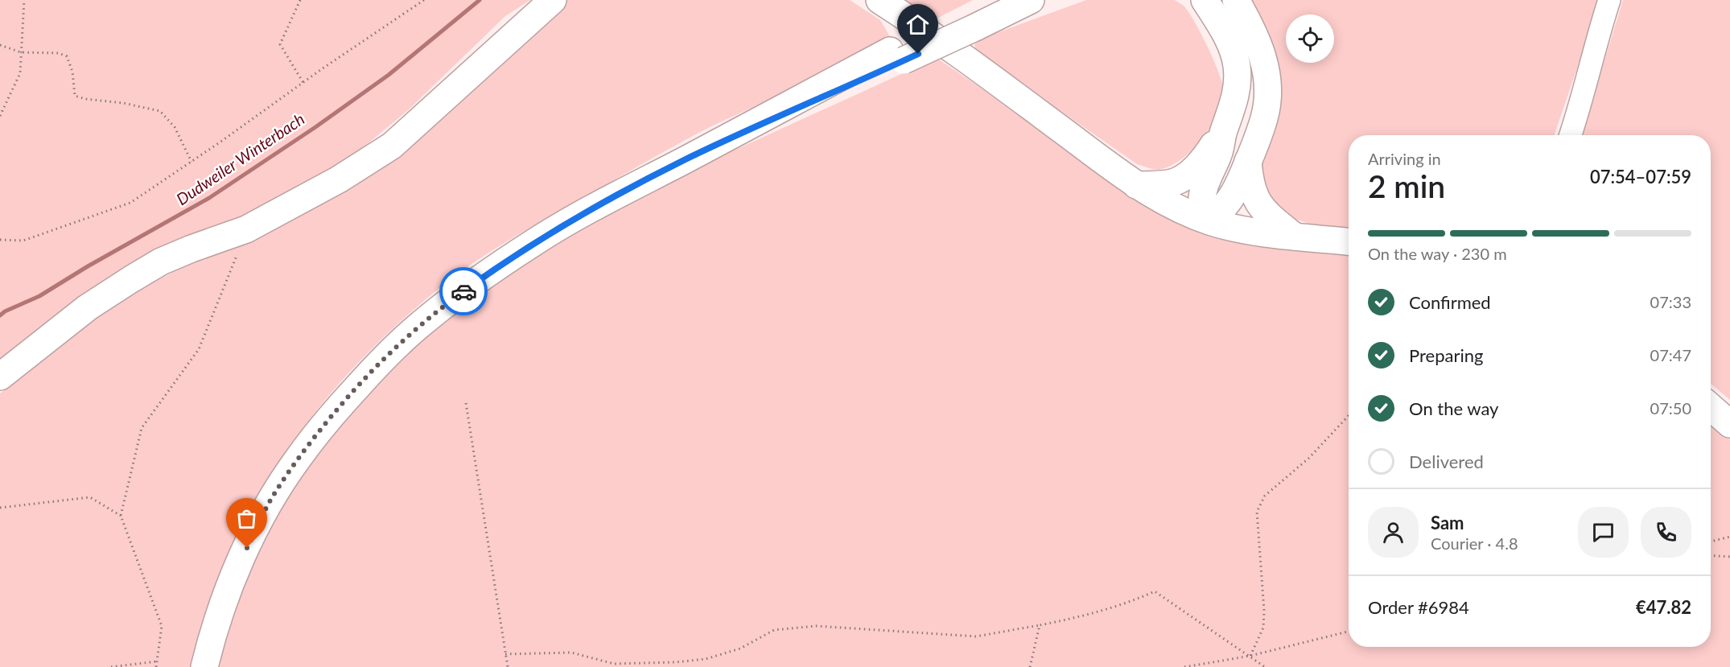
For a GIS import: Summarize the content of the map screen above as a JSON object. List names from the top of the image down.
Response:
{
  "water": ["Dudweiler Winterbach"],
  "page": {
    "heading": ["2 min", "Arriving in", "07:54–07:59"],
    "panel": [
      "Sam",
      "Courier · 4.8",
      "Order #6984",
      "€47.82"
    ],
    "bar": "On the way · 230 m",
    "list": [
      ["Confirmed", "07:33"],
      ["Preparing", "07:47"],
      ["On the way", "07:50"],
      "Delivered"
    ]
  }
}
